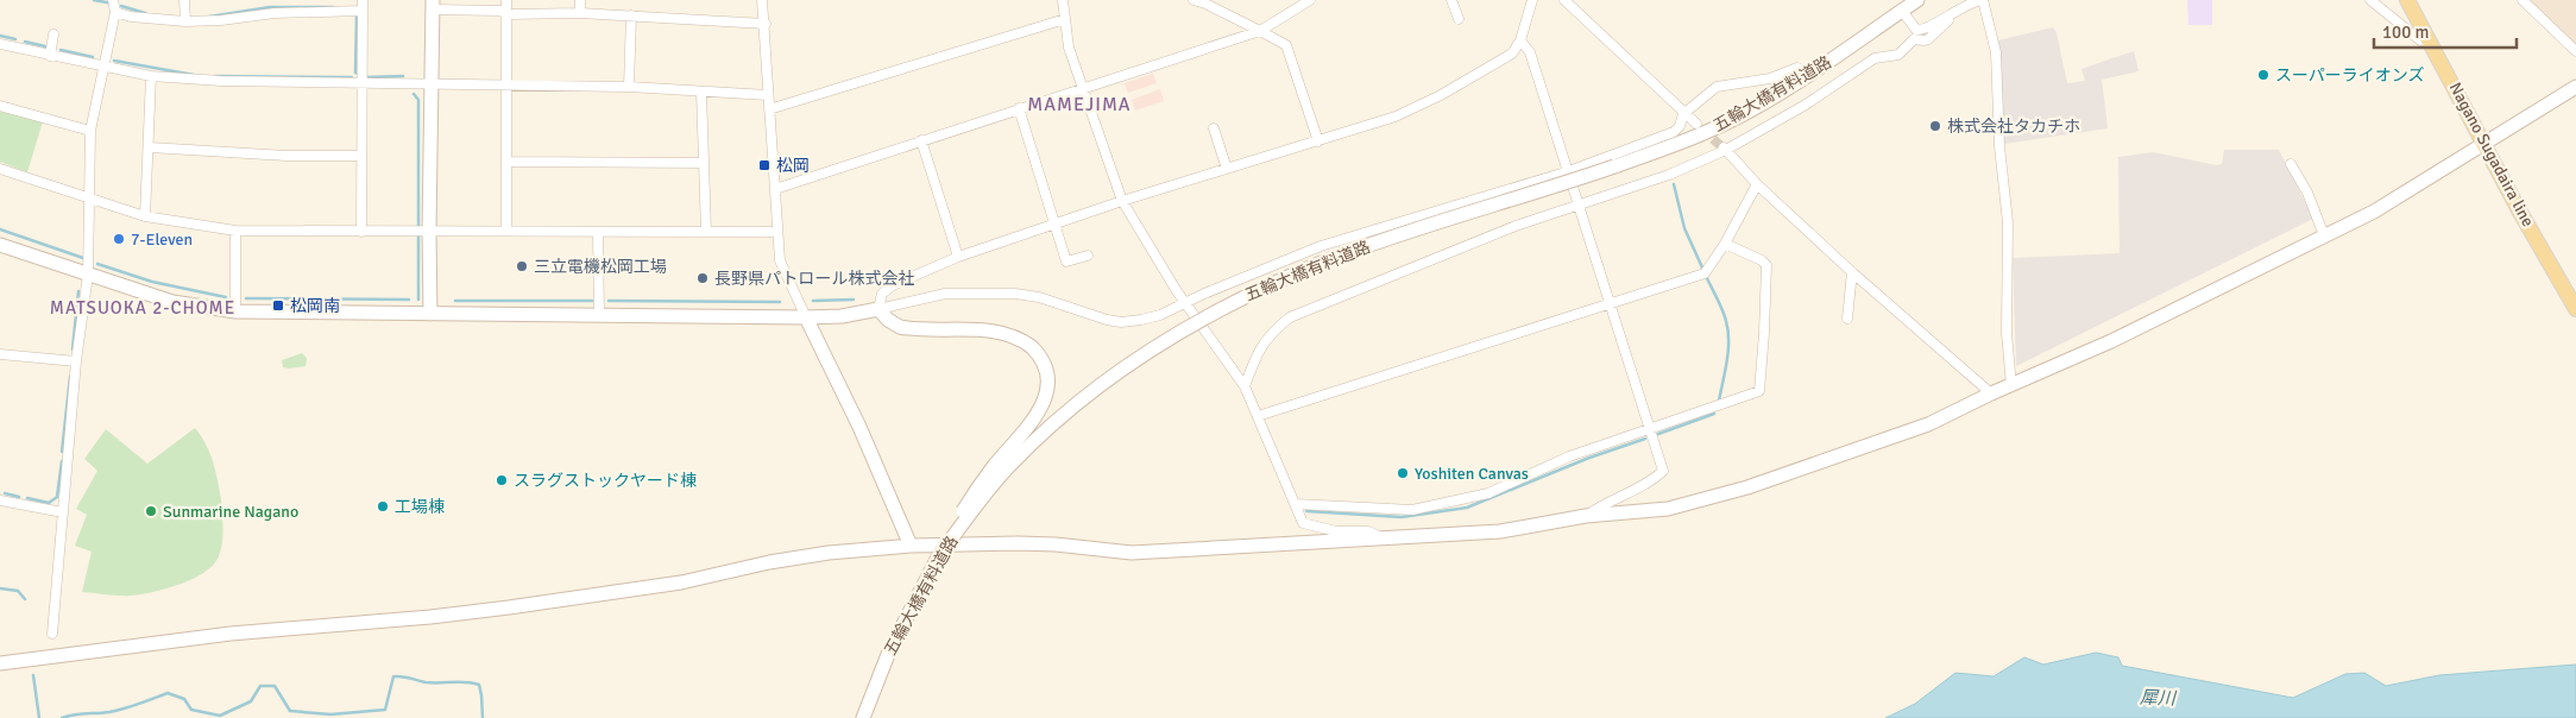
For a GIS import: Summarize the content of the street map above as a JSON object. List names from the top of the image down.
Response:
{
  "streets": {
    "main road": ["Nagano Sugadaira line"],
    "street": ["五輪大橋有料道路"]
  },
  "districts": ["MAMEJIMA", "MATSUOKA 2-CHOME"],
  "water": ["犀川"],
  "places": {
    "other": [
      "スーパーライオンズ",
      "株式会社タカチホ",
      "7-Eleven",
      "三立電機松岡工場",
      "長野県パトロール株式会社",
      "Yoshiten Canvas",
      "スラグストックヤード棟",
      "工場棟",
      "Sunmarine Nagano"
    ],
    "transit": ["松岡", "松岡南"]
  },
  "scale_bar": "100 m"
}
